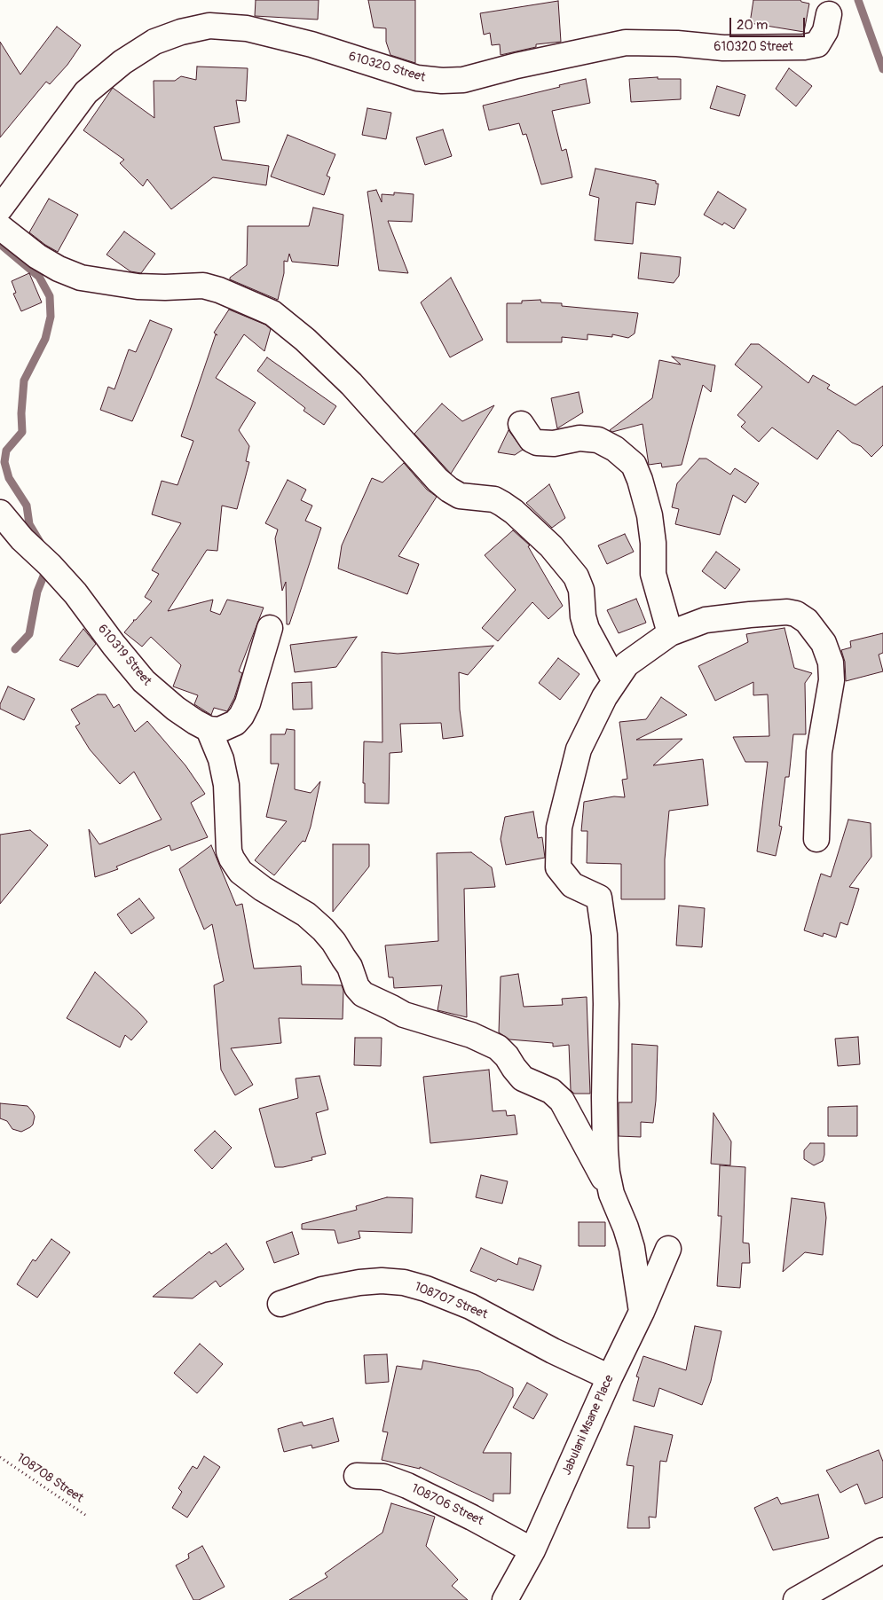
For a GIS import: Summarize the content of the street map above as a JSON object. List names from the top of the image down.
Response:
{
  "streets": {
    "street": [
      "610320 Street",
      "610319 Street",
      "108707 Street",
      "Jabulani Msane Place",
      "108706 Street"
    ],
    "path": ["108708 Street"]
  },
  "crossings": [
    ["108707 Street", "Jabulani Msane Place"],
    ["Jabulani Msane Place", "108706 Street"]
  ],
  "scale_bar": "20 m"
}
